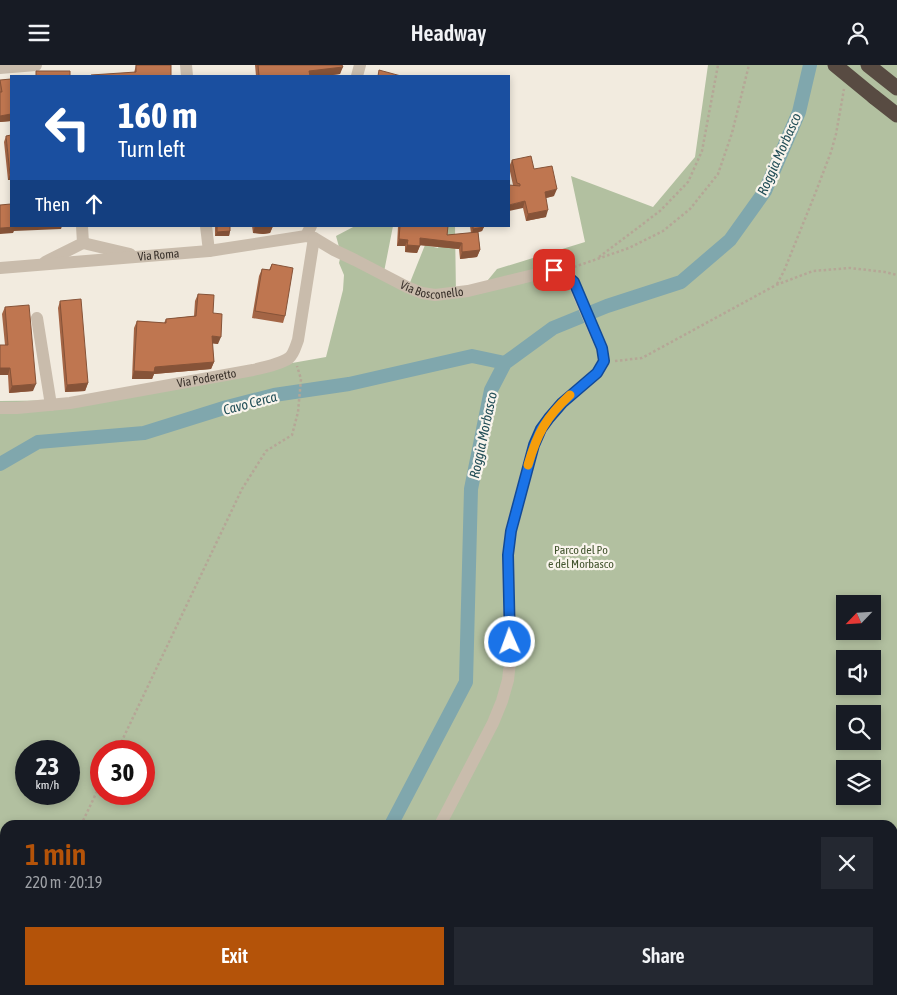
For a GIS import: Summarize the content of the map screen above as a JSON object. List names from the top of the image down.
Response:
{
  "streets": {
    "street": ["Via Roma", "Via Bosconello", "Via Poderetto"]
  },
  "crossings": [
    ["Via Roma", "Via Bosconello"],
    ["Via Roma", "Via Poderetto"],
    ["Via Bosconello", "Via Poderetto"]
  ],
  "water": ["Roggia Morbasco", "Cavo Cerca"],
  "parks": ["Parco del Po e del Morbasco"],
  "north": "bottom left",
  "page": {
    "header": "Headway",
    "turn": ["160 m", "Turn left"],
    "then": "Then",
    "speed": "23 km/h",
    "limit": "30",
    "heading": ["1 min", "220 m · 20:19"],
    "buttons": ["Exit", "Share"]
  }
}
